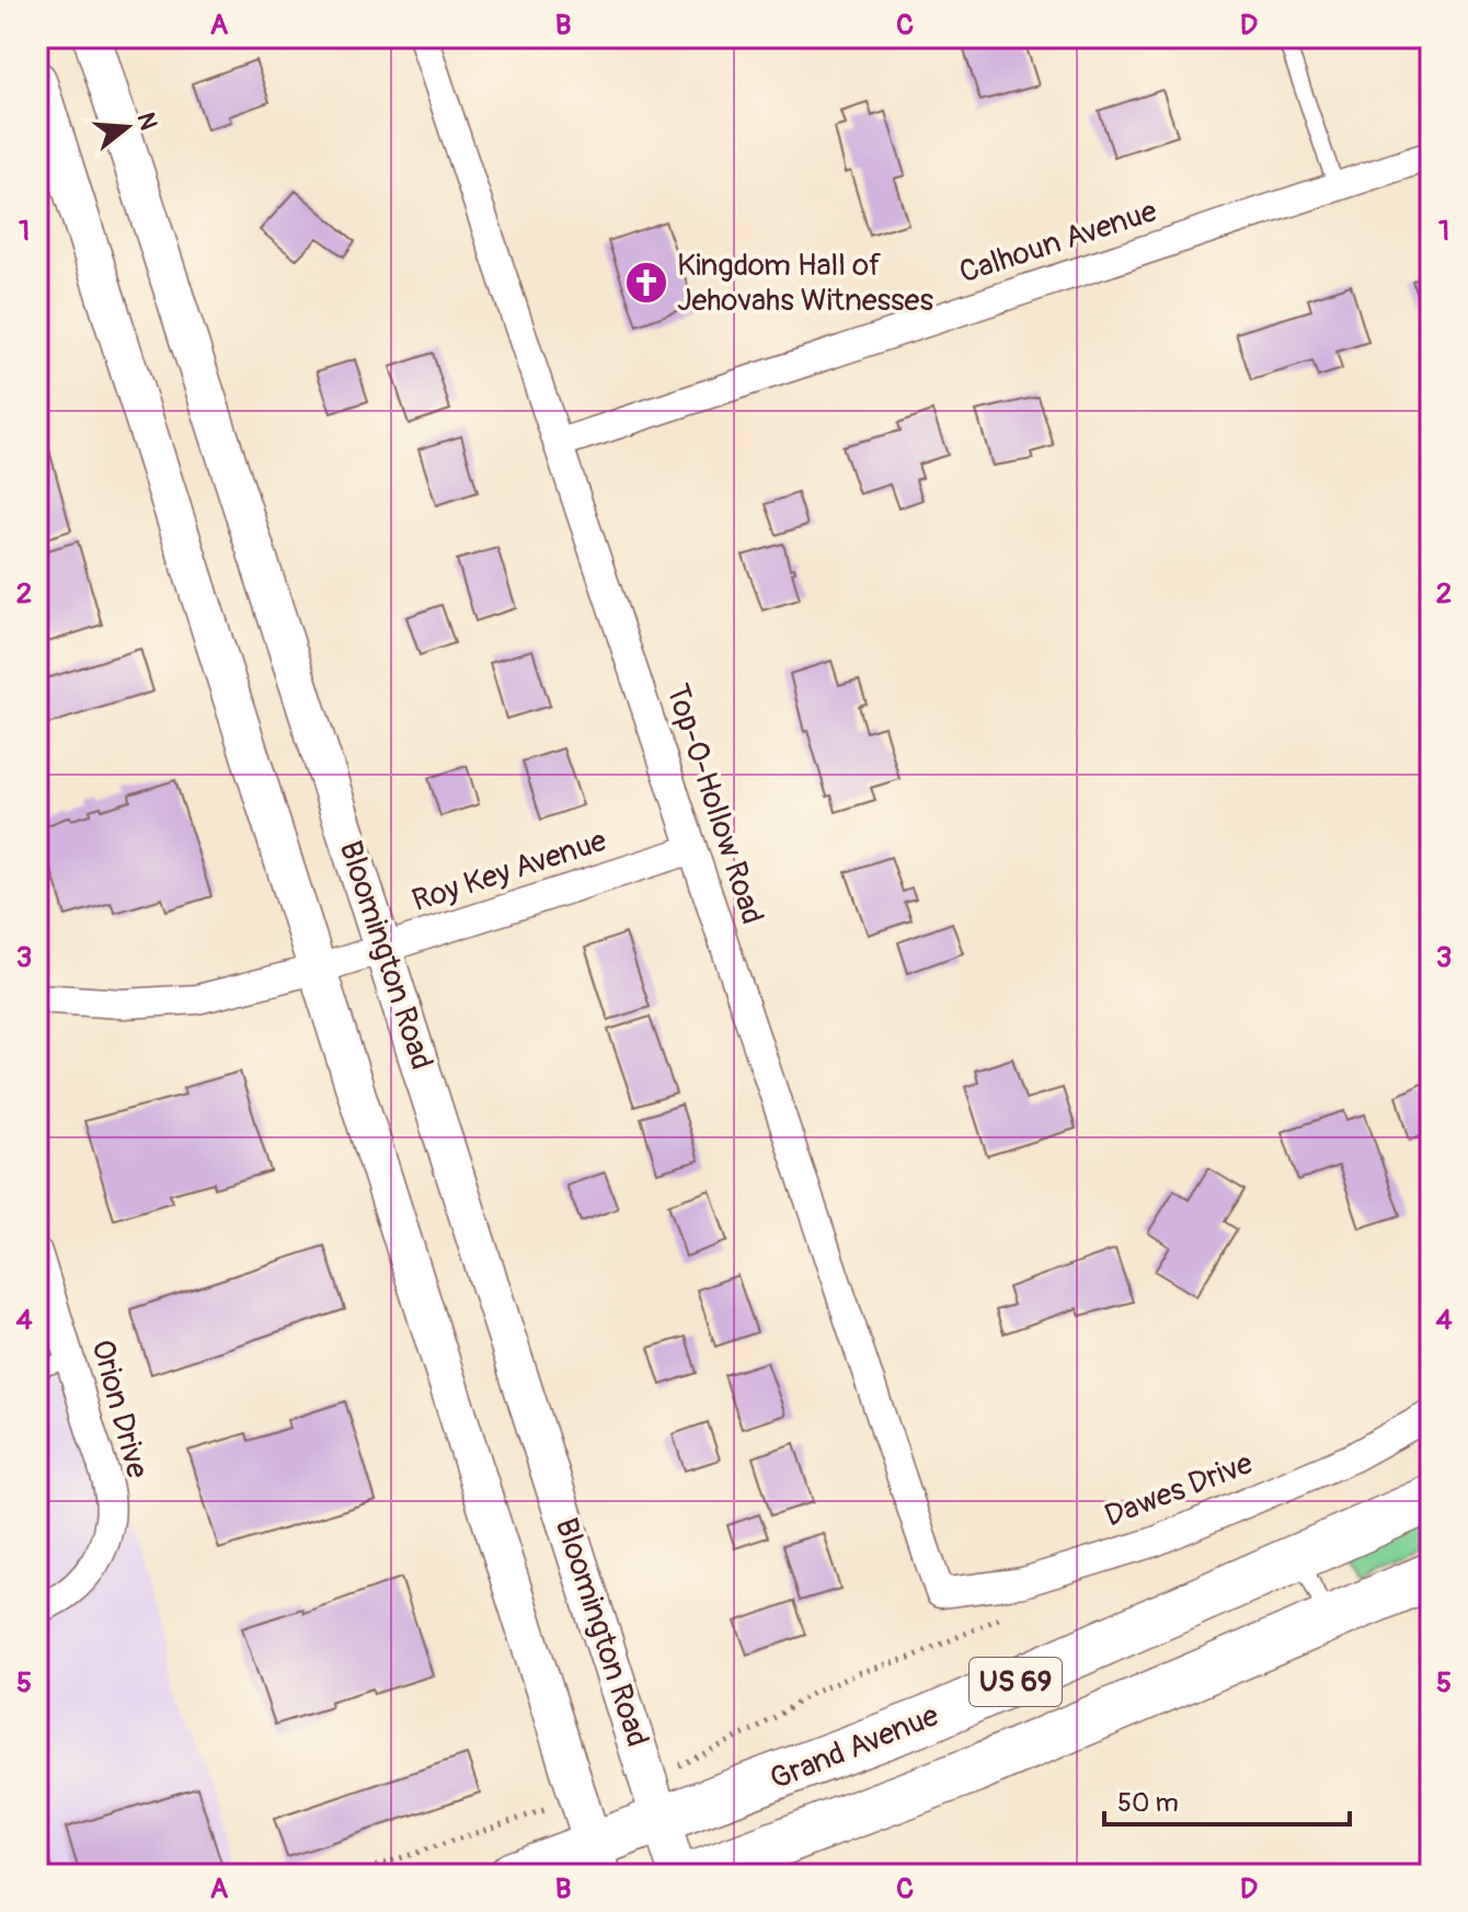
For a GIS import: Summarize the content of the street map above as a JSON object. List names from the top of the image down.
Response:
{
  "streets": {
    "main road": ["US 69", "Grand Avenue"],
    "street": [
      "Calhoun Avenue",
      "Top-O-Hollow Road",
      "Roy Key Avenue",
      "Bloomington Road",
      "Orion Drive",
      "Dawes Drive"
    ]
  },
  "crossings": [
    ["Calhoun Avenue", "Top-O-Hollow Road"],
    ["Top-O-Hollow Road", "Roy Key Avenue"],
    ["Top-O-Hollow Road", "Dawes Drive"],
    ["Roy Key Avenue", "Bloomington Road"],
    ["Bloomington Road", "Grand Avenue"]
  ],
  "places": {
    "church": ["Kingdom Hall of Jehovahs Witnesses"]
  },
  "scale_bar": "50 m",
  "north": "right",
  "grid": {
    "columns": [
      "A",
      "B",
      "C",
      "D"
    ],
    "rows": [
      "1",
      "2",
      "3",
      "4",
      "5"
    ]
  }
}
